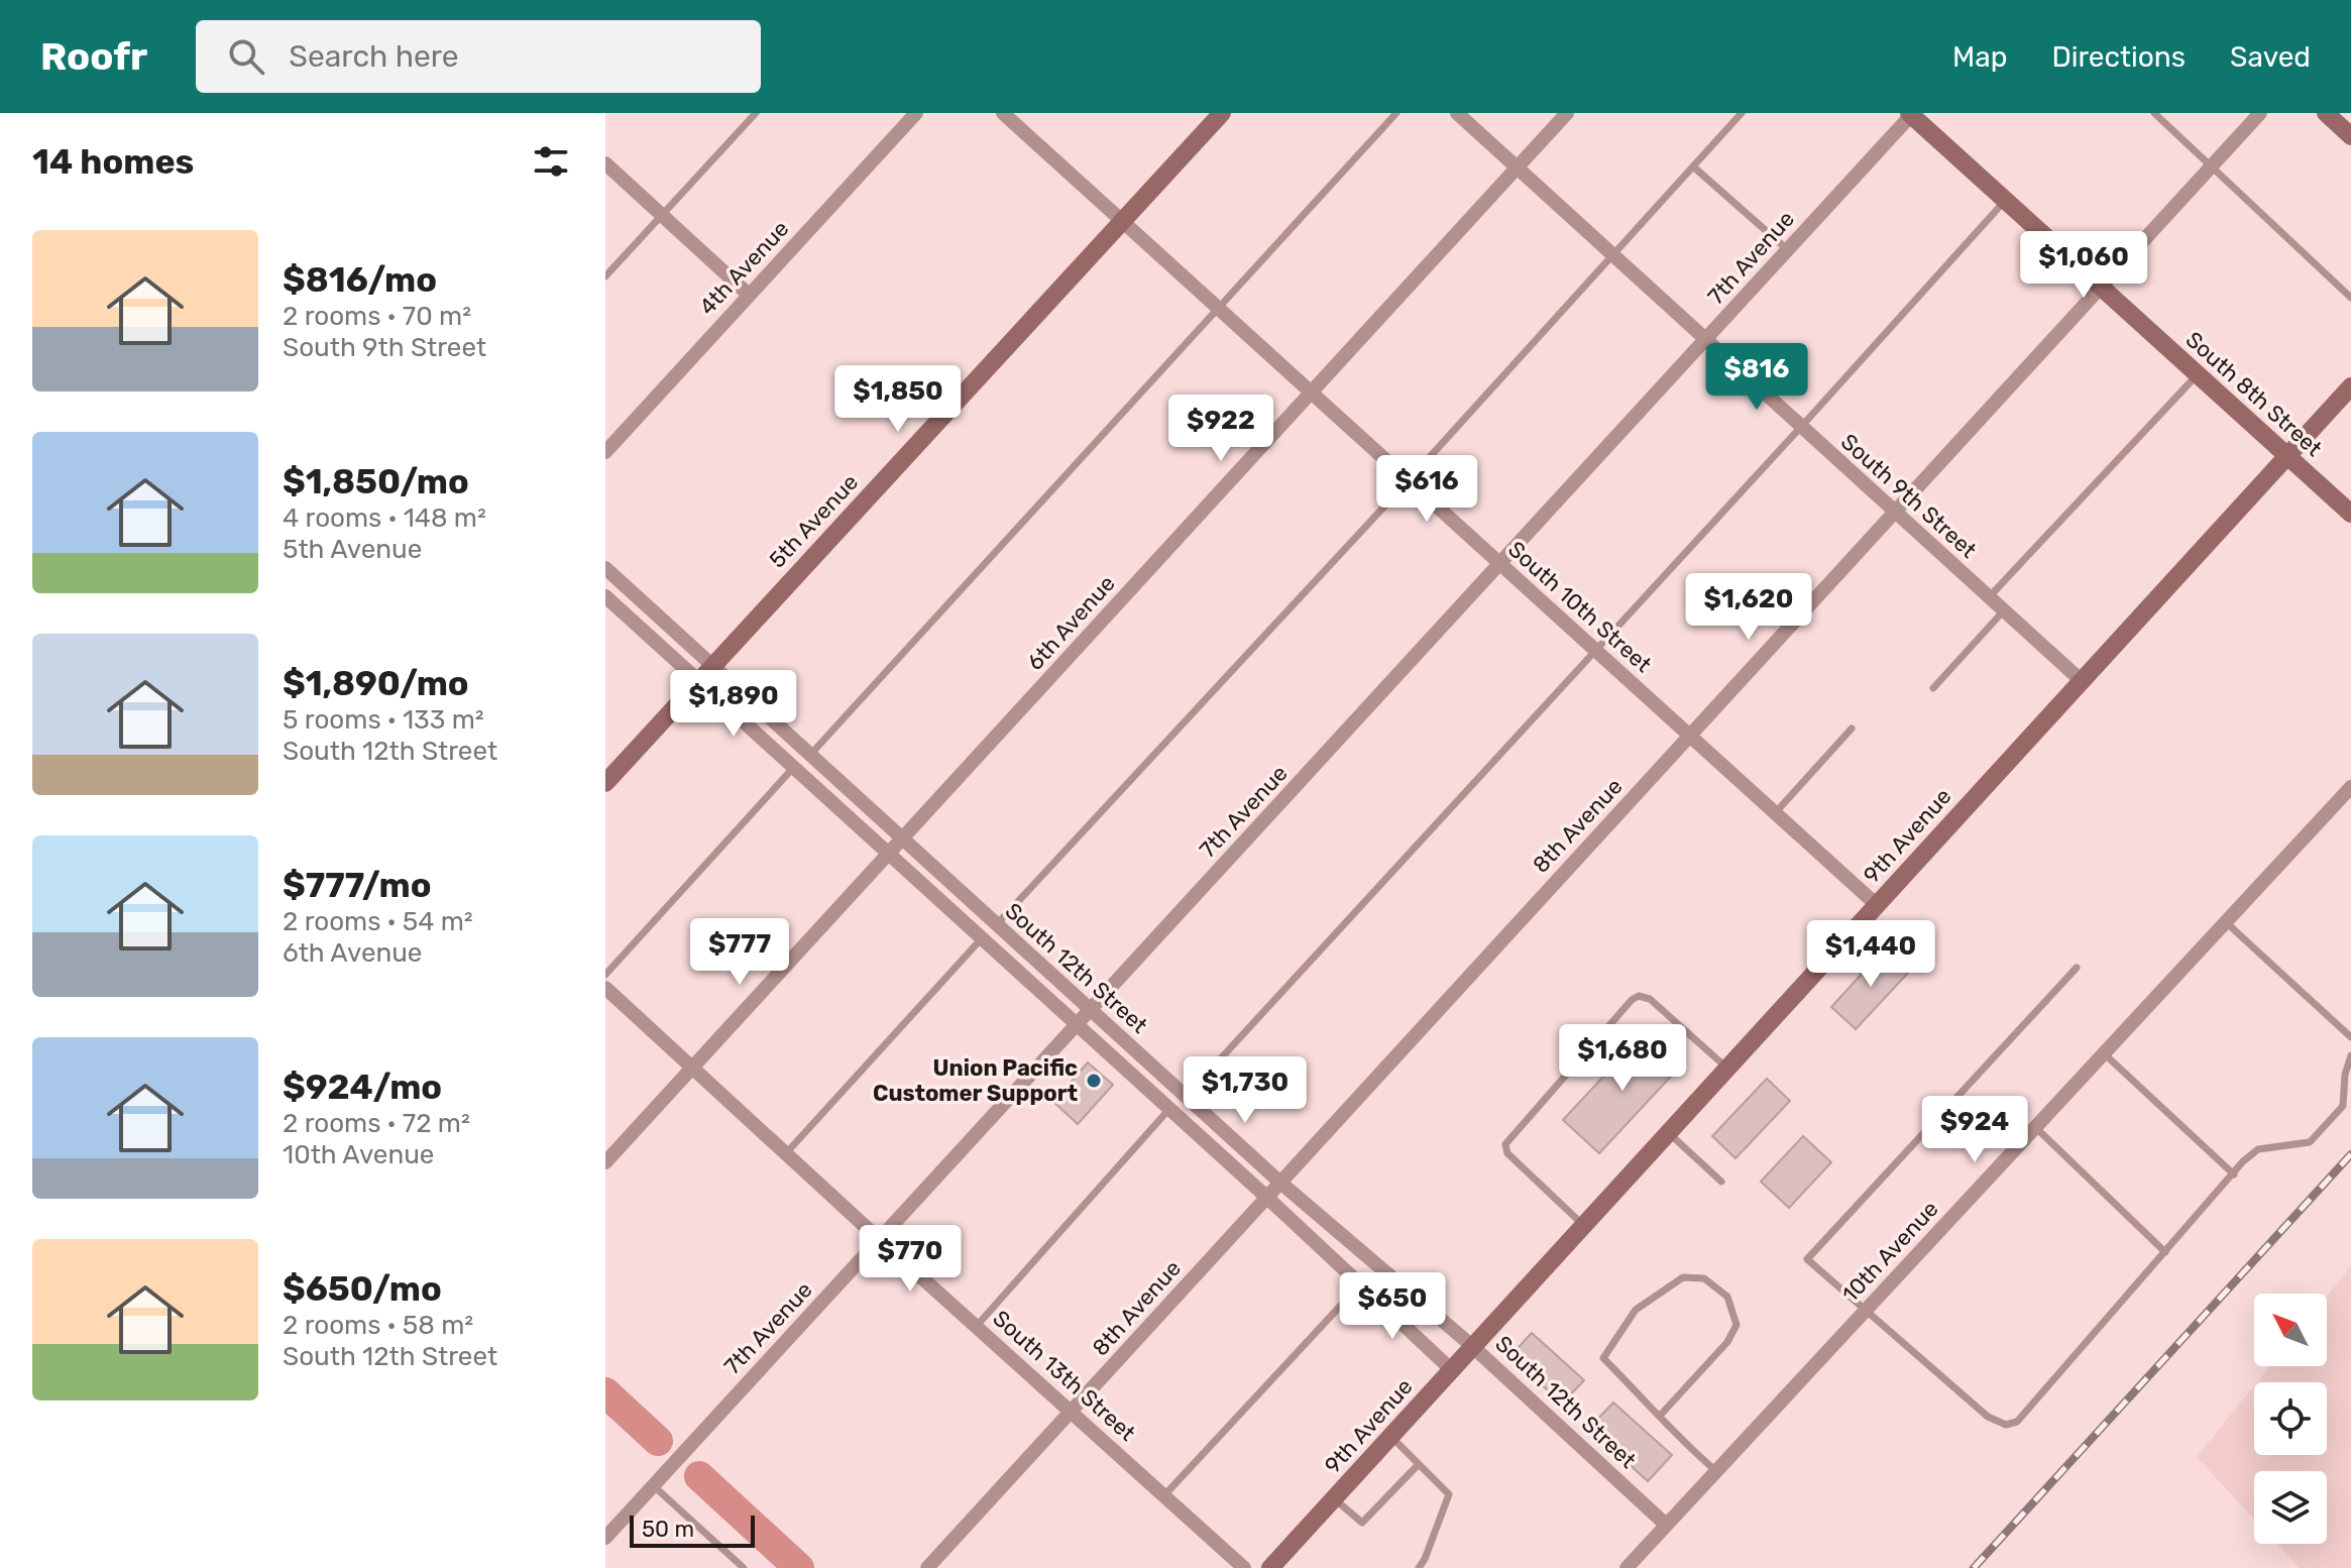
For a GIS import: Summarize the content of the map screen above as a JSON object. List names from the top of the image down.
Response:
{
  "streets": {
    "main road": ["South 8th Street", "5th Avenue", "9th Avenue"],
    "street": [
      "7th Avenue",
      "4th Avenue",
      "South 9th Street",
      "South 10th Street",
      "6th Avenue",
      "8th Avenue",
      "South 12th Street",
      "10th Avenue",
      "South 13th Street"
    ]
  },
  "crossings": [
    ["7th Avenue", "South 8th Street"],
    ["7th Avenue", "South 9th Street"],
    ["7th Avenue", "South 10th Street"],
    ["7th Avenue", "South 12th Street"],
    ["7th Avenue", "South 13th Street"],
    ["South 8th Street", "8th Avenue"],
    ["South 8th Street", "9th Avenue"],
    ["South 9th Street", "6th Avenue"],
    ["South 9th Street", "8th Avenue"],
    ["South 9th Street", "9th Avenue"],
    ["5th Avenue", "South 10th Street"],
    ["5th Avenue", "South 12th Street"],
    ["South 10th Street", "6th Avenue"],
    ["South 10th Street", "8th Avenue"],
    ["South 10th Street", "9th Avenue"],
    ["6th Avenue", "South 12th Street"],
    ["6th Avenue", "South 13th Street"],
    ["8th Avenue", "South 12th Street"],
    ["8th Avenue", "South 13th Street"],
    ["9th Avenue", "South 12th Street"],
    ["South 12th Street", "10th Avenue"]
  ],
  "places": ["Union Pacific Customer Support"],
  "scale_bar": "50 m",
  "north": "top left",
  "page": {
    "header": "Roofr",
    "search": "Search here",
    "nav": ["Map", "Directions", "Saved"],
    "heading": "14 homes",
    "list": [
      {
        "name": "$816/mo",
        "note": "2 rooms · 70 m² · South 9th Street"
      },
      {
        "name": "$1,850/mo",
        "note": "4 rooms · 148 m² · 5th Avenue"
      },
      {
        "name": "$1,890/mo",
        "note": "5 rooms · 133 m² · South 12th Street"
      },
      {
        "name": "$777/mo",
        "note": "2 rooms · 54 m² · 6th Avenue"
      },
      {
        "name": "$924/mo",
        "note": "2 rooms · 72 m² · 10th Avenue"
      },
      {
        "name": "$650/mo",
        "note": "2 rooms · 58 m² · South 12th Street"
      }
    ],
    "price": [
      "$1,060",
      "$816",
      "$1,850",
      "$922",
      "$616",
      "$1,620",
      "$1,890",
      "$777",
      "$1,440",
      "$1,680",
      "$1,730",
      "$924",
      "$770",
      "$650"
    ],
    "scale": "50 m"
  }
}
